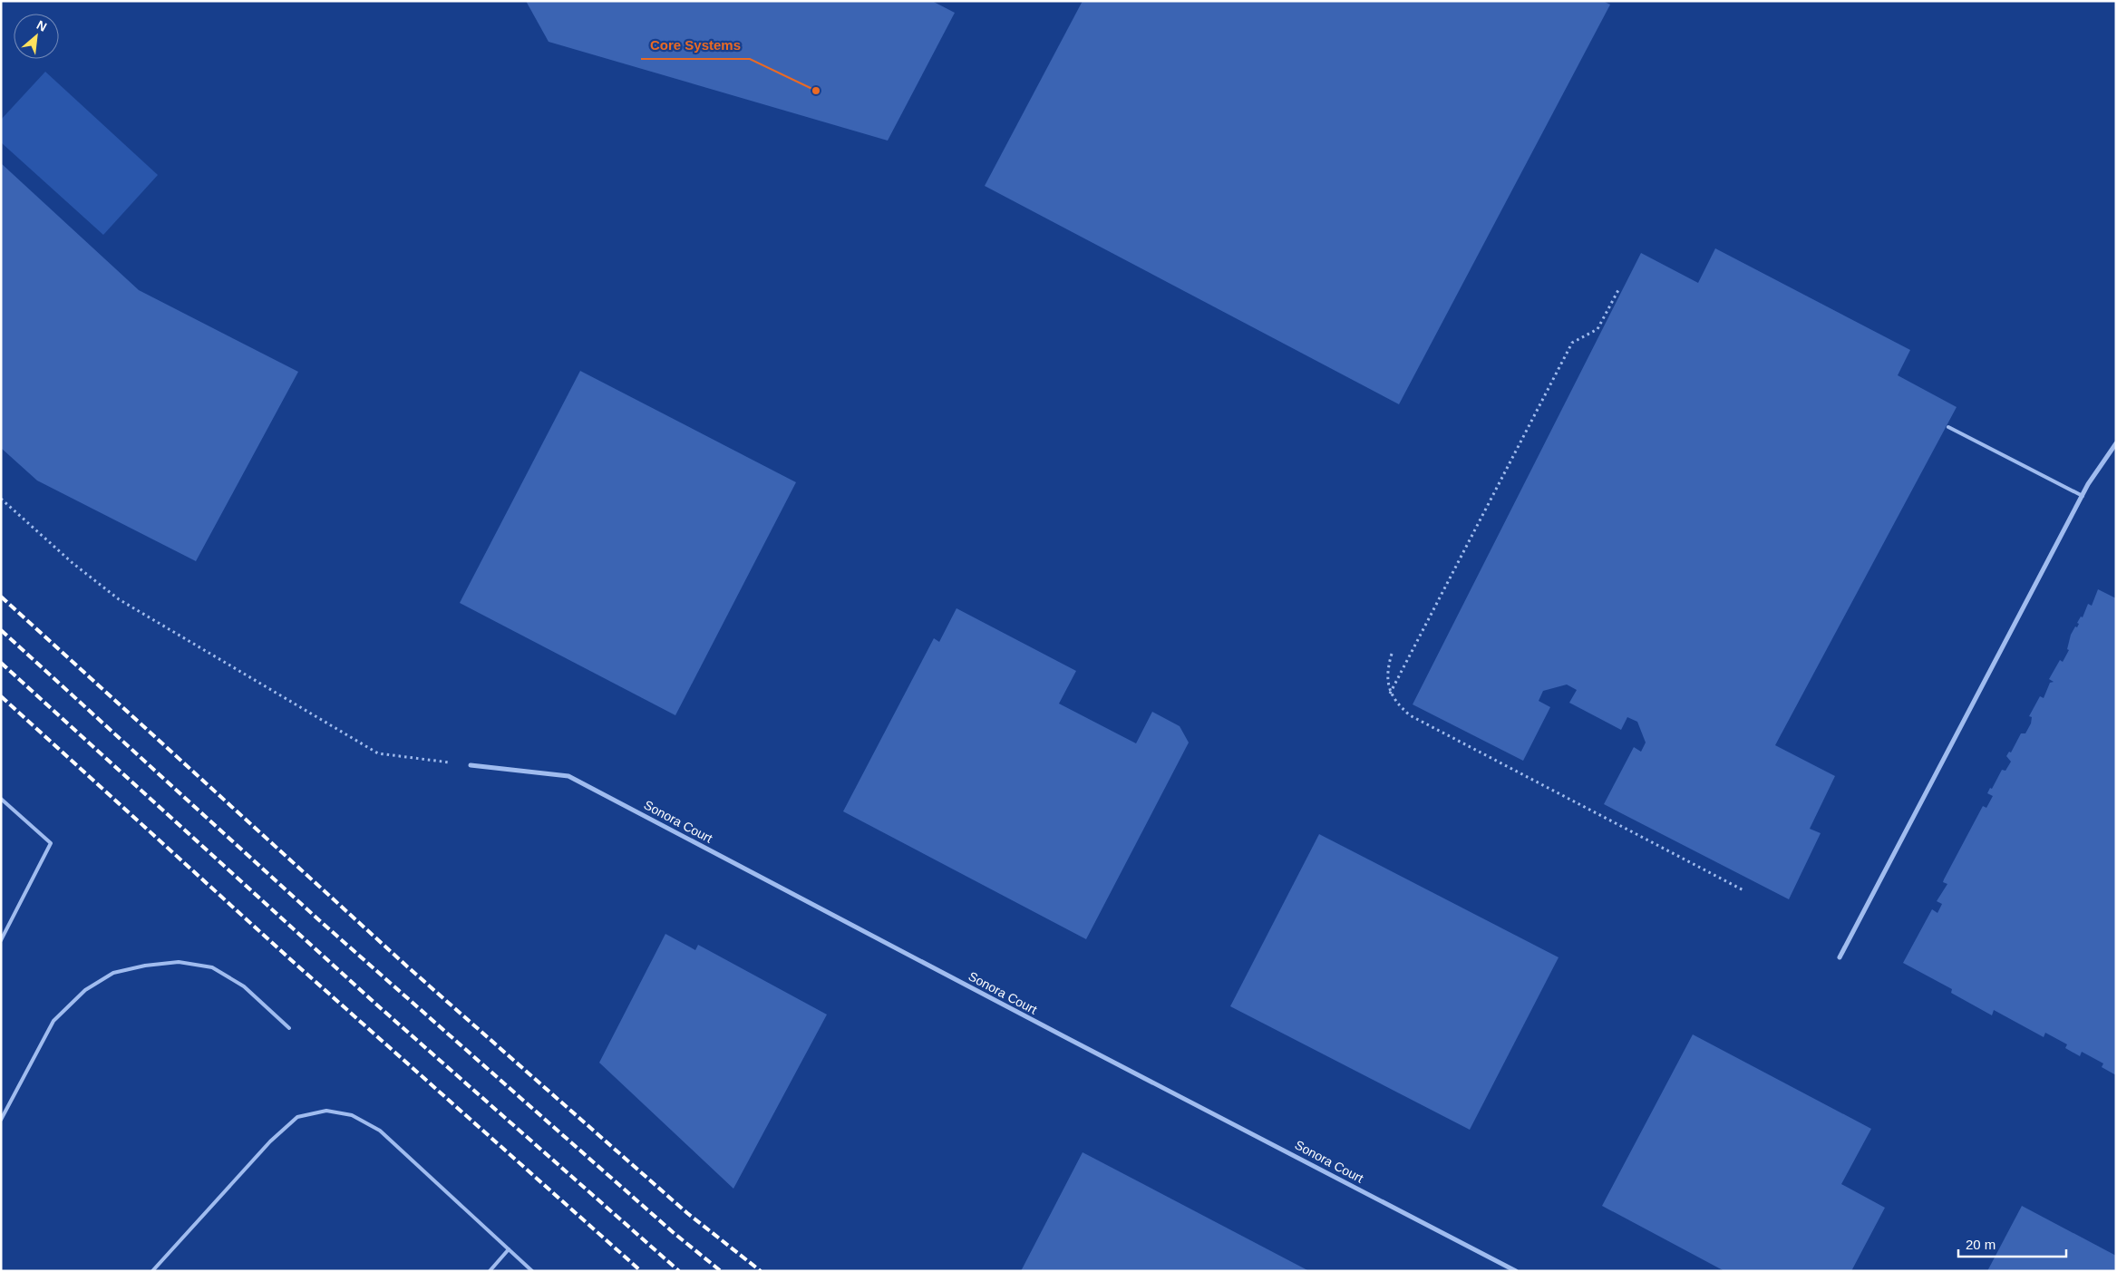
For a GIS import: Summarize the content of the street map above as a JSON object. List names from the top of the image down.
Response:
{
  "streets": {
    "street": ["Sonora Court"]
  },
  "places": ["Core Systems"],
  "scale_bar": "20 m",
  "north": "top right"
}
